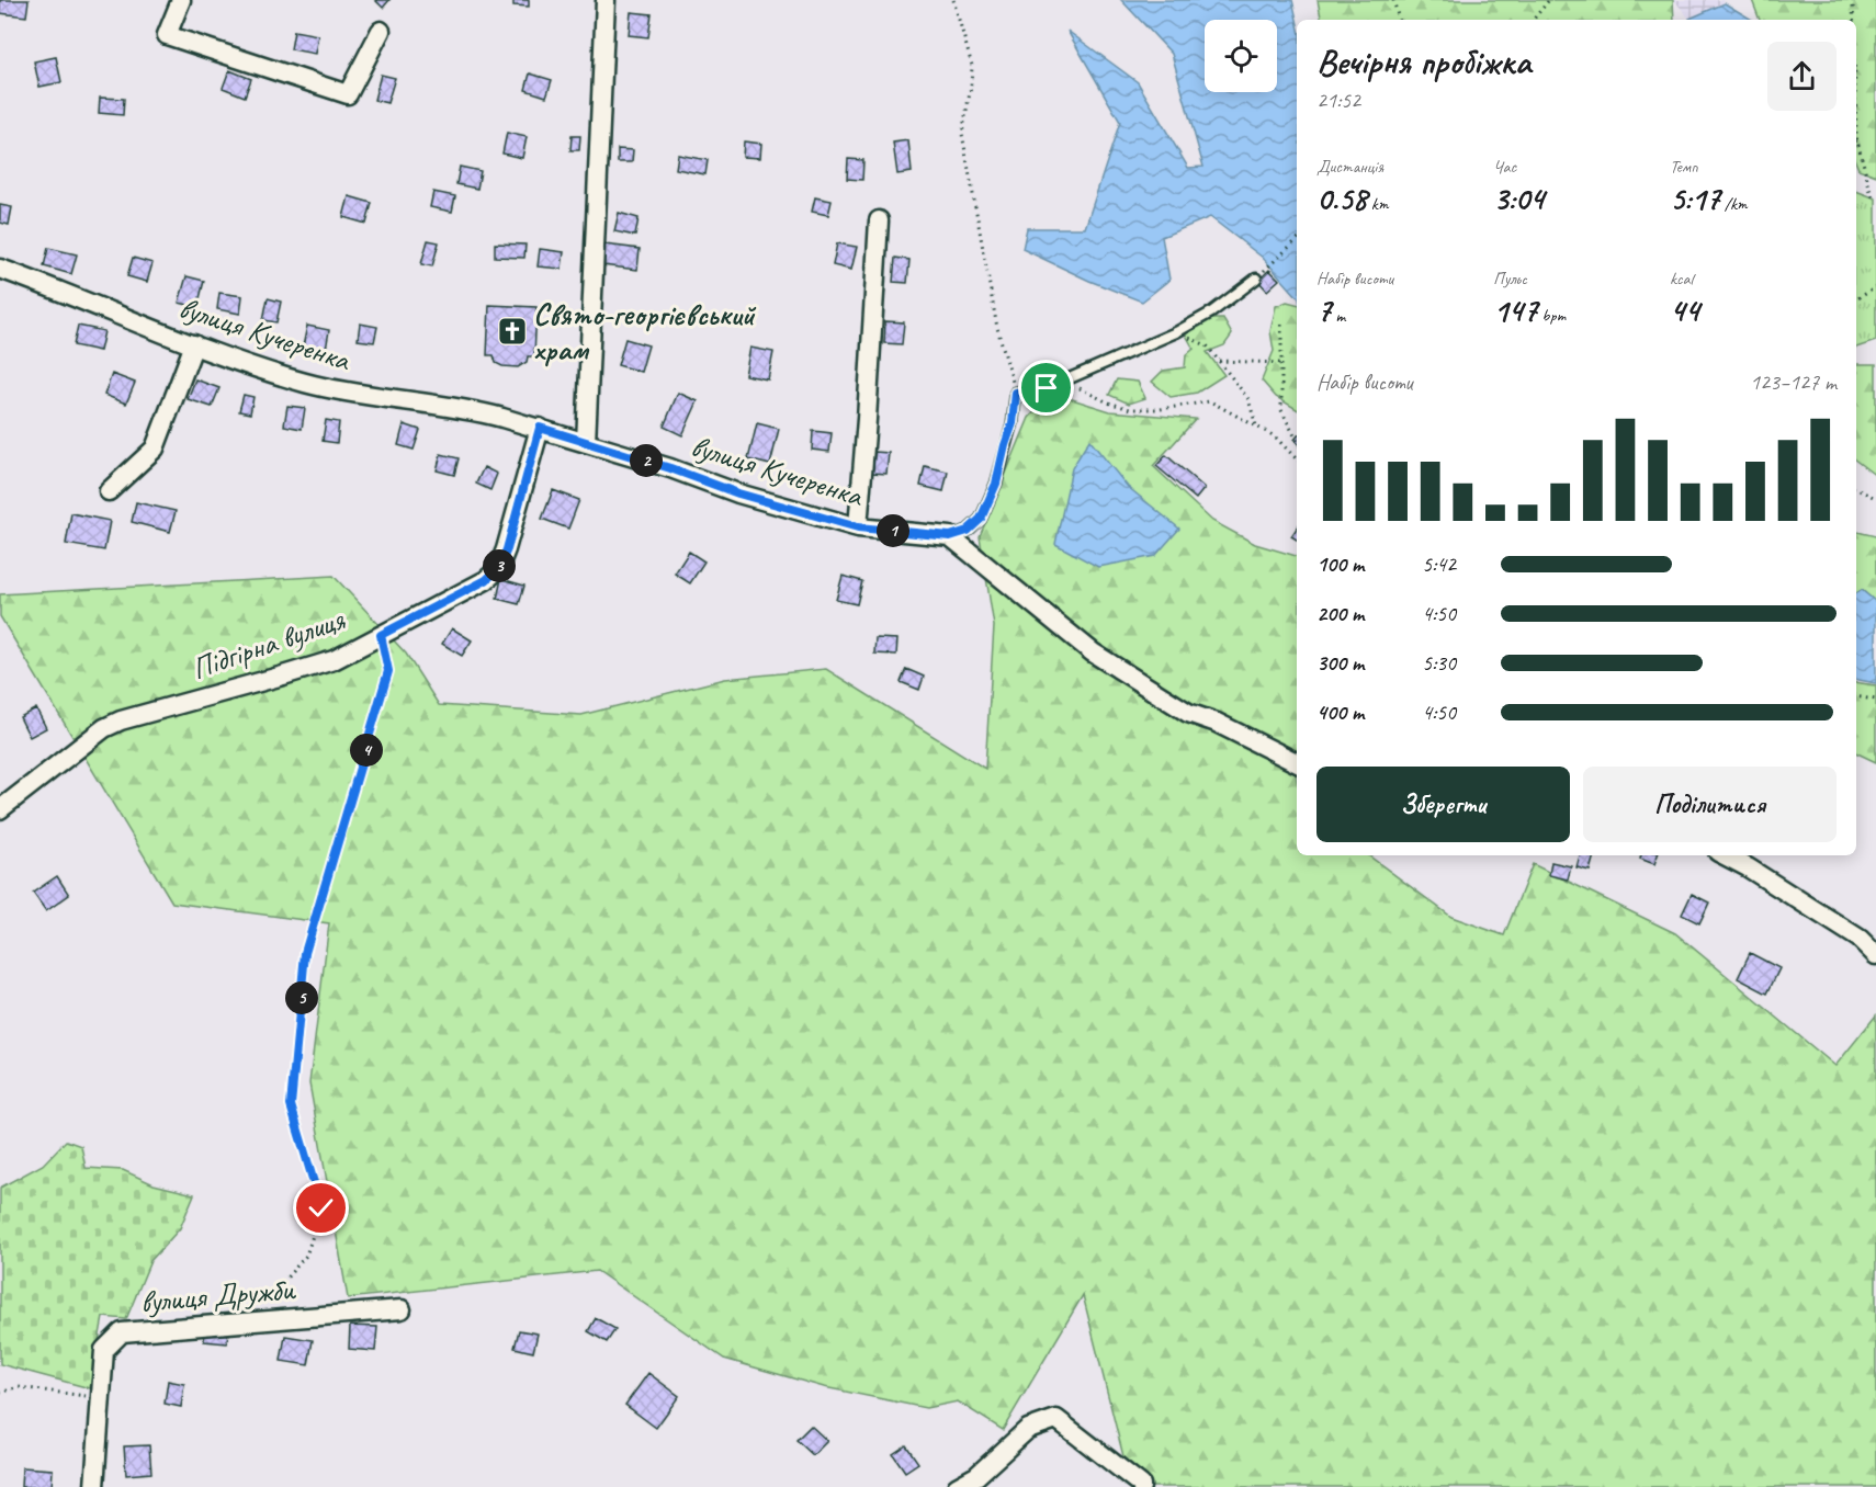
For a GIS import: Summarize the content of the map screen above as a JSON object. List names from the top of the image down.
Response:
{
  "streets": {
    "street": ["вулиця Кучеренка", "Підгірна вулиця", "вулиця Дружби"]
  },
  "crossings": [
    ["вулиця Кучеренка", "Підгірна вулиця"]
  ],
  "places": {
    "church": ["Свято-георгієвський храм"]
  },
  "page": {
    "heading": ["Вечірня пробіжка", "21:52"],
    "stats": [
      ["Дистанція", "0.58 km"],
      ["Час", "3:04"],
      ["Темп", "5:17 /km"],
      ["Набір висоти", "7 m"],
      ["Пульс", "147 bpm"],
      ["kcal", "44"]
    ],
    "chart": ["Набір висоти", "123–127 m"],
    "pins": [
      "2",
      "1",
      "3",
      "4",
      "5"
    ],
    "list": [
      {
        "name": "100 m",
        "note": "5:42"
      },
      {
        "name": "200 m",
        "note": "4:50"
      },
      {
        "name": "300 m",
        "note": "5:30"
      },
      {
        "name": "400 m",
        "note": "4:50"
      }
    ],
    "buttons": ["Зберегти", "Поділитися"]
  }
}
